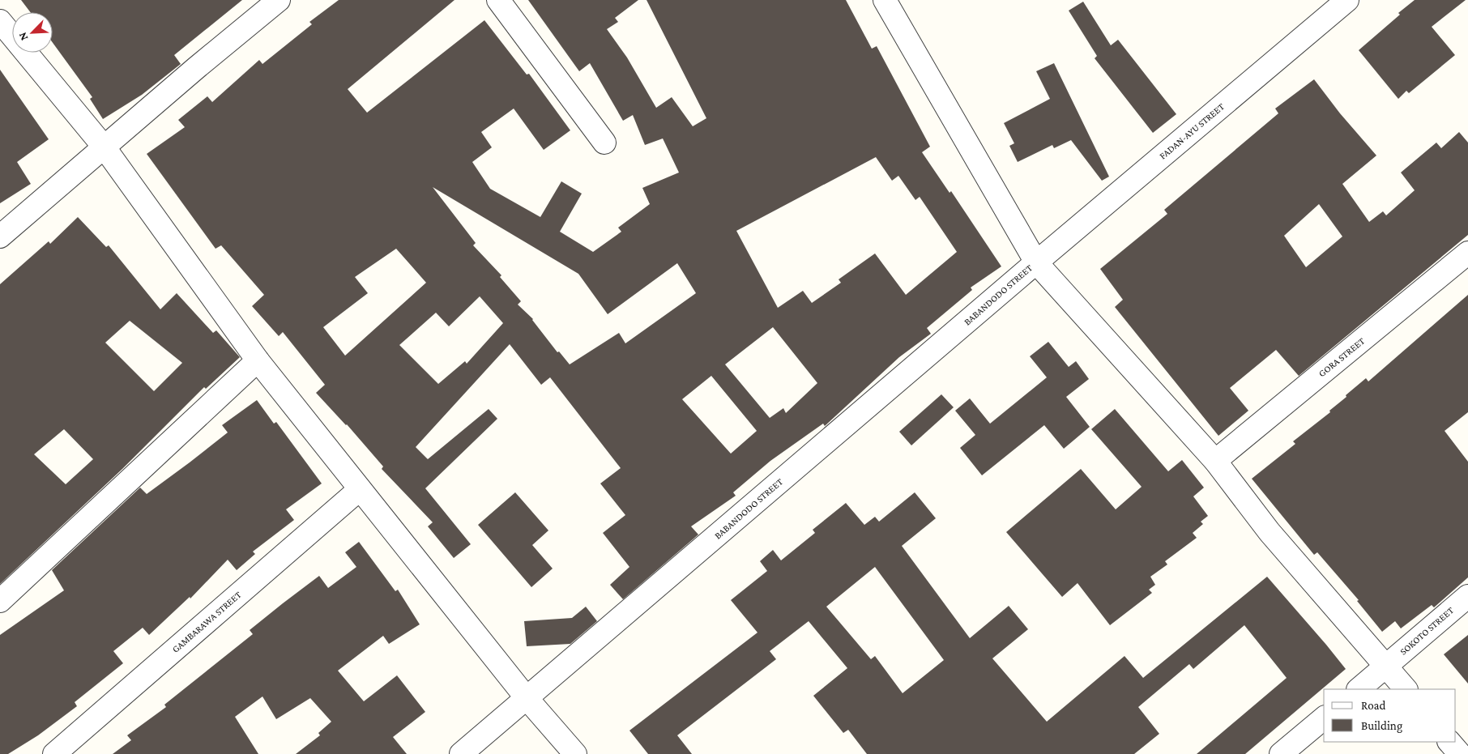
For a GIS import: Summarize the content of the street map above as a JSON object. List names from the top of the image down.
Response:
{
  "streets": {
    "street": [
      "FADAN-AYU STREET",
      "BABANDODO STREET",
      "GORA STREET",
      "GAMBARAWA STREET",
      "SOKOTO STREET"
    ]
  },
  "crossings": [
    ["FADAN-AYU STREET", "BABANDODO STREET"]
  ],
  "legend": ["Road", "Building"],
  "north": "bottom left"
}
